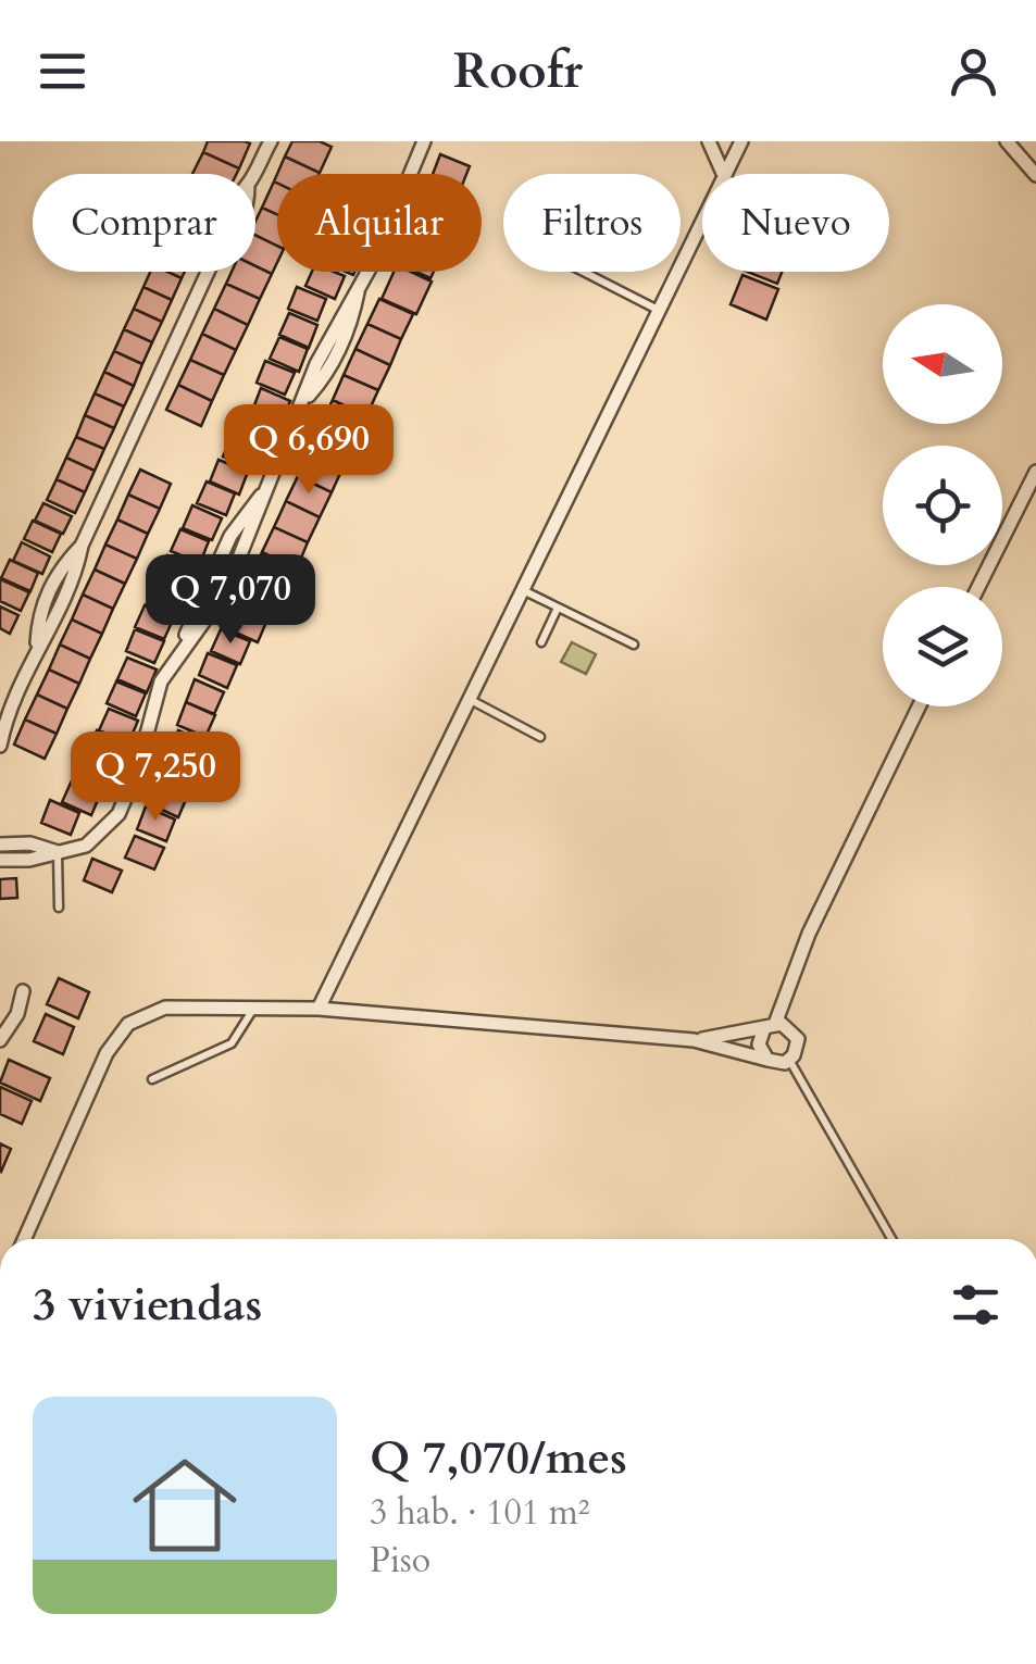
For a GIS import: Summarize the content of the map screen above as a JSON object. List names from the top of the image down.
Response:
{
  "north": "left",
  "page": {
    "header": "Roofr",
    "chip": [
      "Comprar",
      "Alquilar",
      "Filtros",
      "Nuevo"
    ],
    "price": ["Q 6,690", "Q 7,070", "Q 7,250"],
    "heading": "3 viviendas",
    "list": [
      {
        "name": "Q 7,070/mes",
        "note": "3 hab. · 101 m² · Piso"
      }
    ]
  }
}
